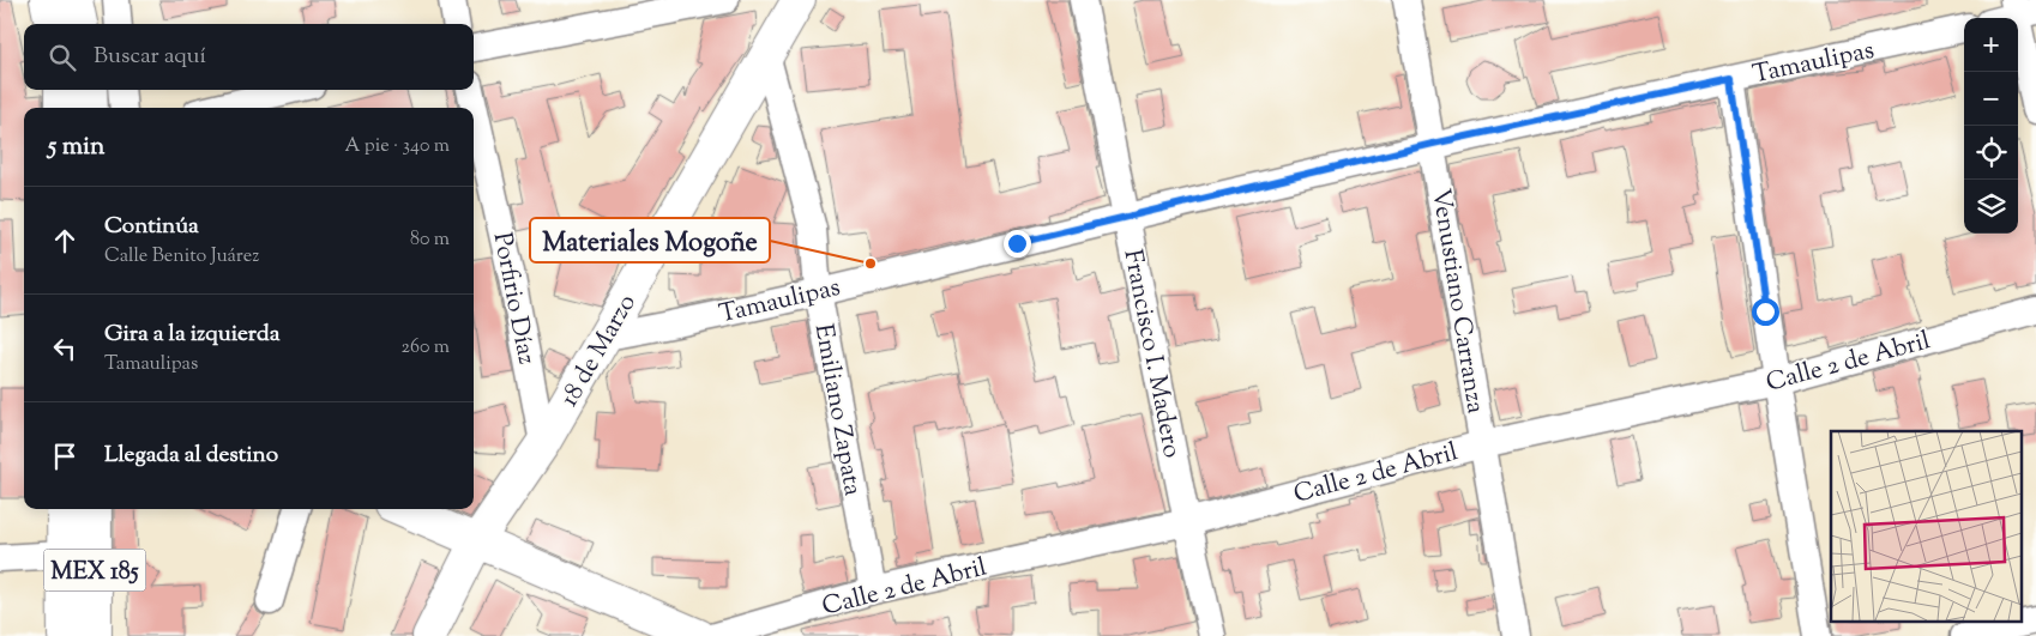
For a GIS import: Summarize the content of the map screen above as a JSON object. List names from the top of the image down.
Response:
{
  "streets": {
    "main road": ["18 de Marzo", "MEX 185"],
    "street": [
      "Tamaulipas",
      "Porfirio Díaz",
      "Venustiano Carranza",
      "Francisco I. Madero",
      "Calle 2 de Abril",
      "Emiliano Zapata"
    ]
  },
  "crossings": [
    ["Tamaulipas", "Venustiano Carranza"],
    ["Tamaulipas", "18 de Marzo"],
    ["Tamaulipas", "Francisco I. Madero"],
    ["Tamaulipas", "Emiliano Zapata"],
    ["Porfirio Díaz", "18 de Marzo"],
    ["Venustiano Carranza", "Calle 2 de Abril"],
    ["18 de Marzo", "Emiliano Zapata"],
    ["Francisco I. Madero", "Calle 2 de Abril"],
    ["Calle 2 de Abril", "Emiliano Zapata"]
  ],
  "places": ["Materiales Mogoñe"],
  "page": {
    "map_buttons": ["+", "−"],
    "search": "Buscar aquí",
    "heading": ["5 min", "A pie · 340 m"],
    "list": [
      ["Continúa", "Calle Benito Juárez", "80 m"],
      ["Gira a la izquierda", "Tamaulipas", "260 m"],
      "Llegada al destino"
    ]
  }
}
